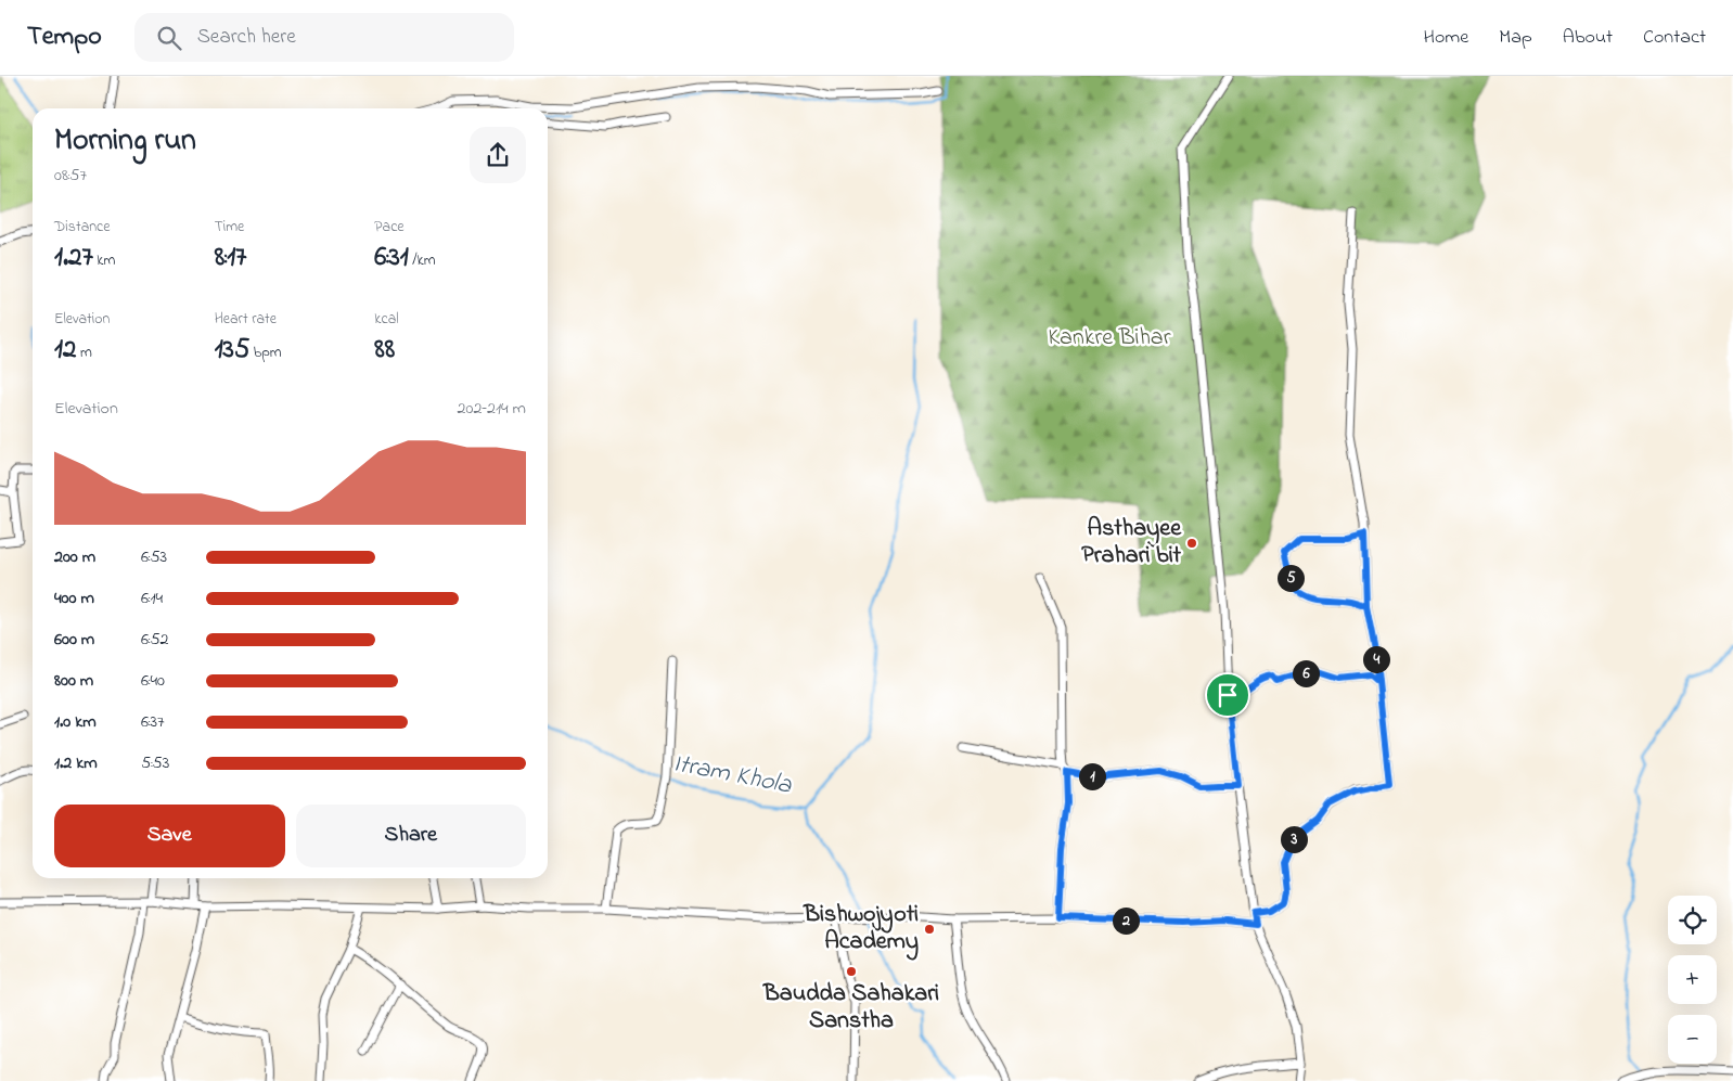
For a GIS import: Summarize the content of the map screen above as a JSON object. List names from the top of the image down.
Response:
{
  "water": ["Itram Khola"],
  "parks": ["Kankre Bihar"],
  "places": ["Asthayee Prahari bit", "Bishwojyoti Academy", "Baudda Sahakari Sanstha"],
  "page": {
    "header": "Tempo",
    "search": "Search here",
    "nav": [
      "Home",
      "Map",
      "About",
      "Contact"
    ],
    "heading": ["Morning run", "08:57"],
    "stats": [
      ["Distance", "1.27 km"],
      ["Time", "8:17"],
      ["Pace", "6:31 /km"],
      ["Elevation", "12 m"],
      ["Heart rate", "135 bpm"],
      ["kcal", "88"]
    ],
    "chart": ["Elevation", "202–214 m"],
    "list": [
      {
        "name": "200 m",
        "note": "6:53"
      },
      {
        "name": "400 m",
        "note": "6:14"
      },
      {
        "name": "600 m",
        "note": "6:52"
      },
      {
        "name": "800 m",
        "note": "6:40"
      },
      {
        "name": "1.0 km",
        "note": "6:37"
      },
      {
        "name": "1.2 km",
        "note": "5:53"
      }
    ],
    "pins": [
      "5",
      "4",
      "6",
      "1",
      "3",
      "2"
    ],
    "buttons": ["Save", "Share"],
    "map_buttons": ["+", "−"]
  }
}
